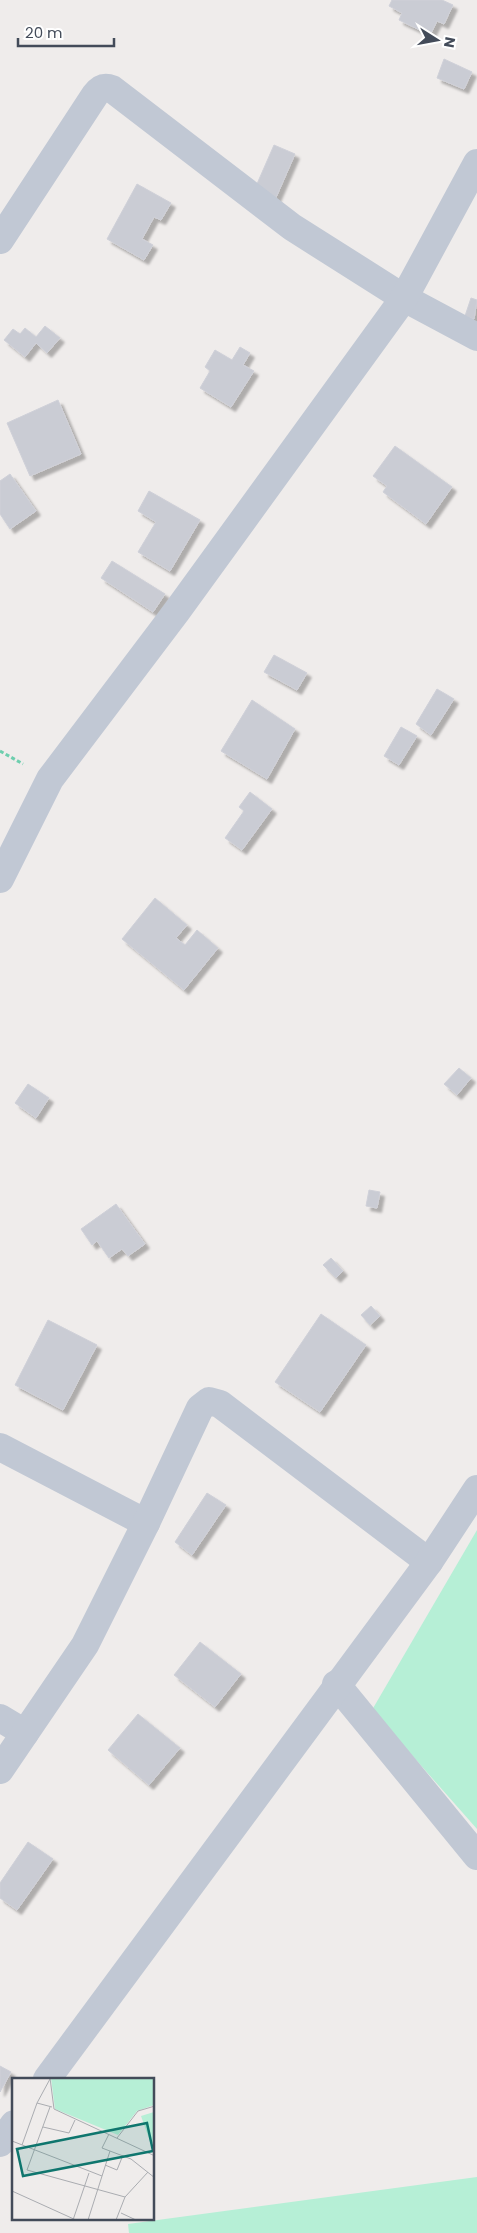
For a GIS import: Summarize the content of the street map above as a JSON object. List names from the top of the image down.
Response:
{
  "scale_bar": "20 m",
  "north": "right"
}
